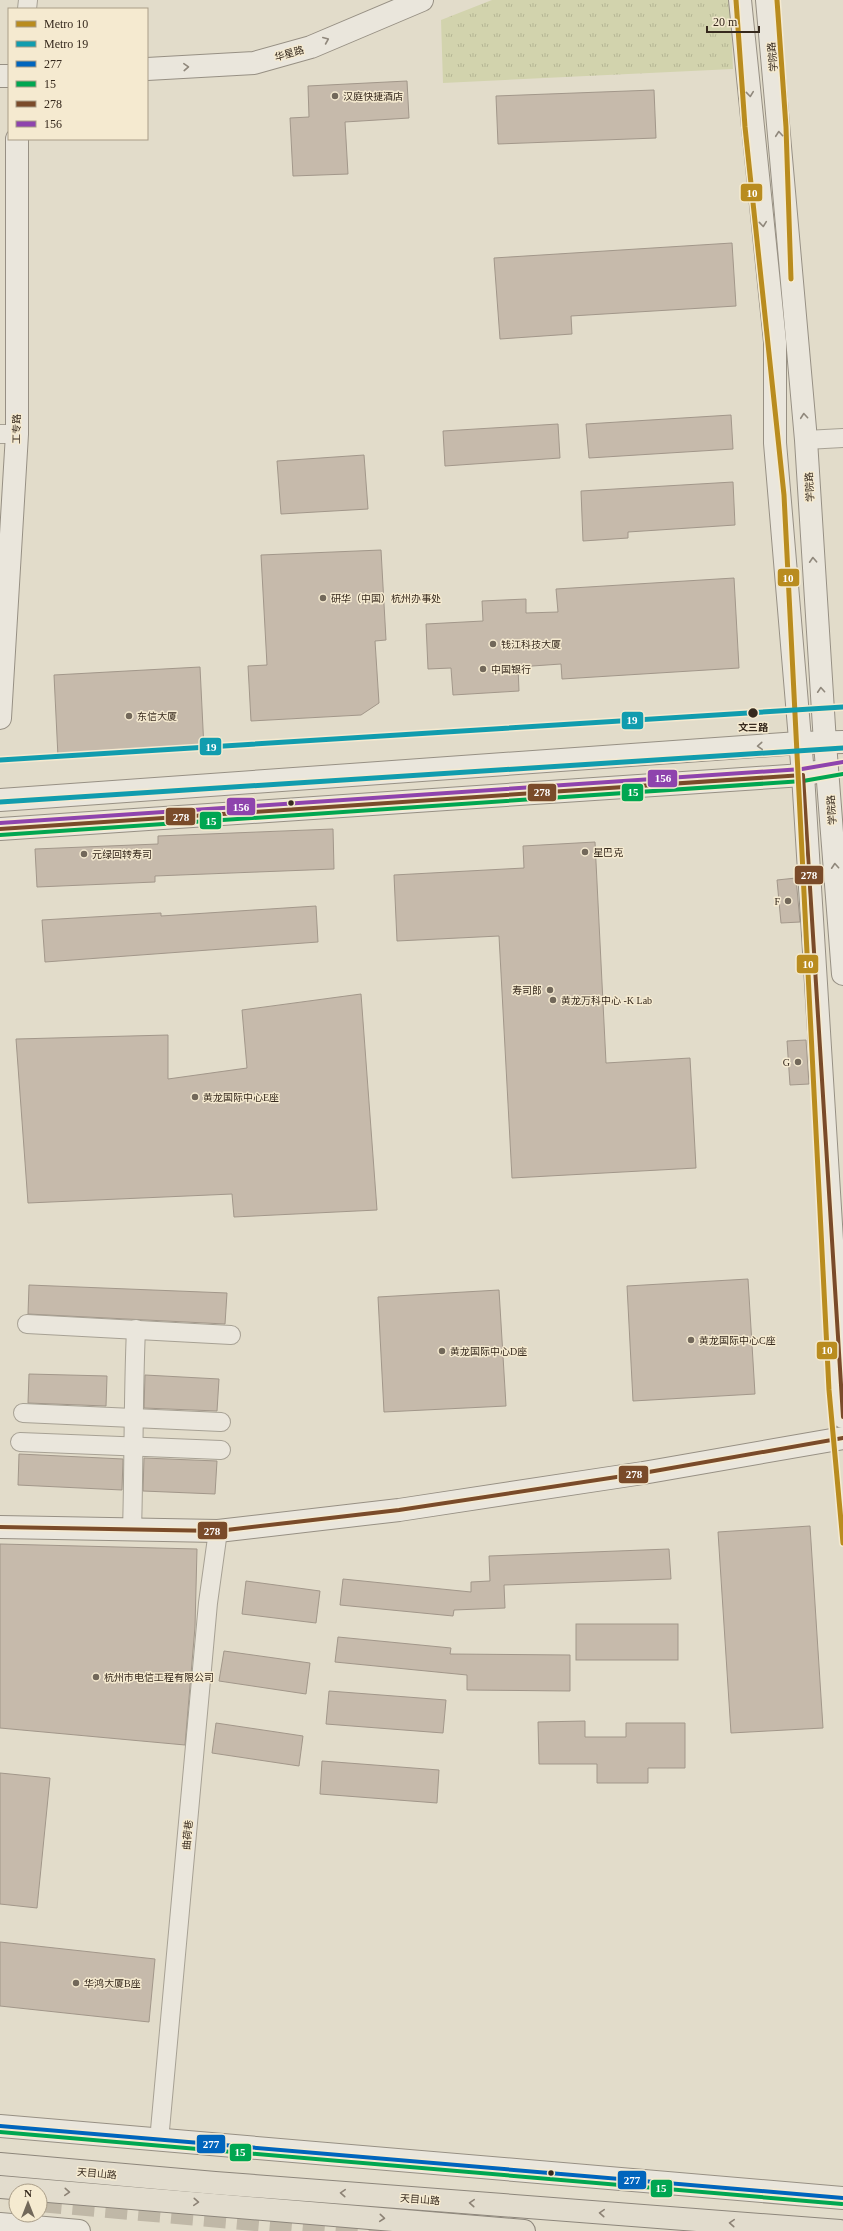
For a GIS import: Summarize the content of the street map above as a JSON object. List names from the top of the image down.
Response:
{
  "streets": {
    "main road": [
      "华星路",
      "学院路",
      "工专路",
      "天目山路"
    ],
    "street": ["曲荷巷"]
  },
  "one_way": ["华星路"],
  "places": [
    "汉庭快捷酒店",
    "研华（中国）杭州办事处",
    "钱江科技大厦",
    "中国银行",
    "文三路",
    "东信大厦",
    "星巴克",
    "元绿回转寿司",
    "F",
    "寿司郎",
    "黄龙万科中心 -K Lab",
    "G",
    "黄龙国际中心E座",
    "黄龙国际中心C座",
    "黄龙国际中心D座",
    "杭州市电信工程有限公司",
    "华鸿大厦B座"
  ],
  "lines": [
    "metro line 10",
    "metro line 19",
    "transit line 156",
    "transit line 15",
    "transit line 278",
    "transit line 277"
  ],
  "legend": [
    "Metro 10",
    "Metro 19",
    "277",
    "15",
    "278",
    "156"
  ],
  "scale_bar": "20 m",
  "north": "top"
}
